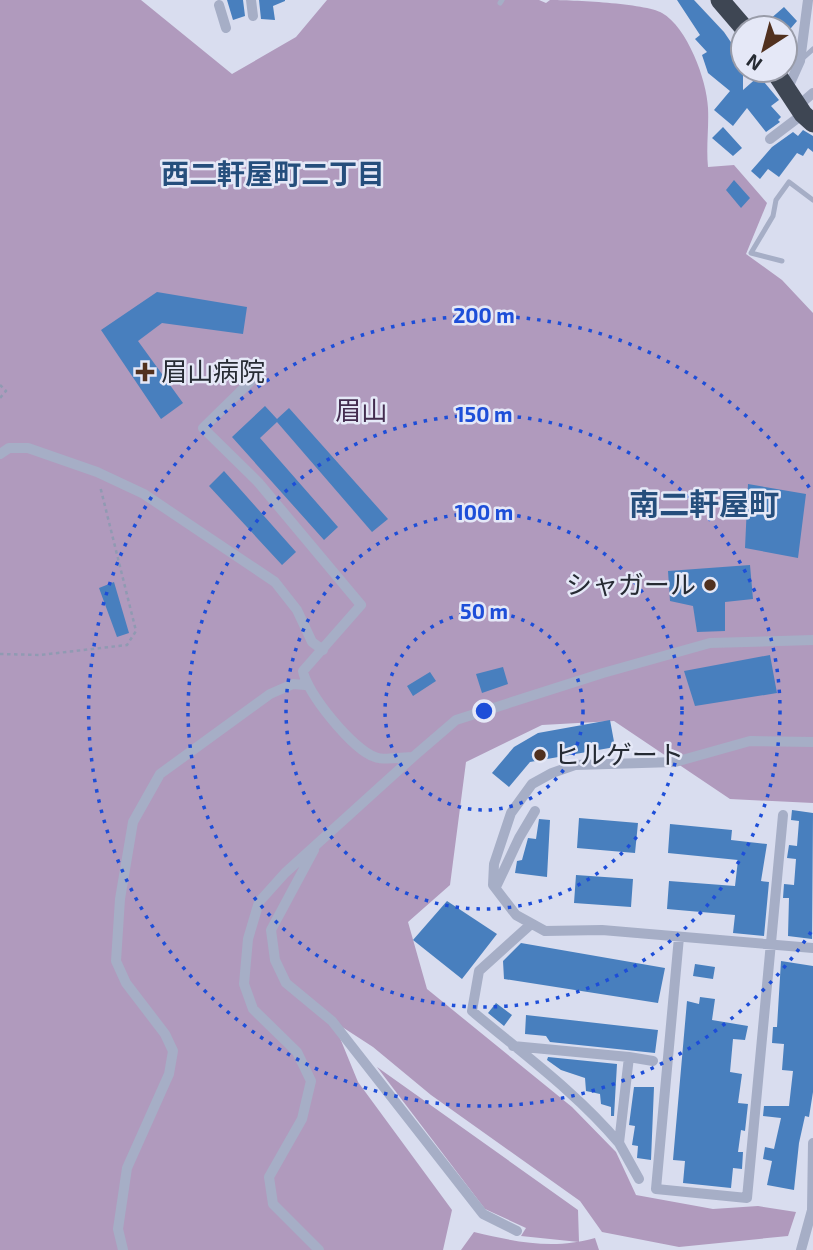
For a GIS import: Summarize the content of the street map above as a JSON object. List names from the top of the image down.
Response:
{
  "districts": ["西二軒屋町二丁目", "南二軒屋町"],
  "parks": ["眉山"],
  "places": {
    "health": ["眉山病院"],
    "other": ["シャガール", "ヒルゲート"]
  },
  "north": "bottom left",
  "rings": [
    "200 m",
    "150 m",
    "100 m",
    "50 m"
  ]
}
